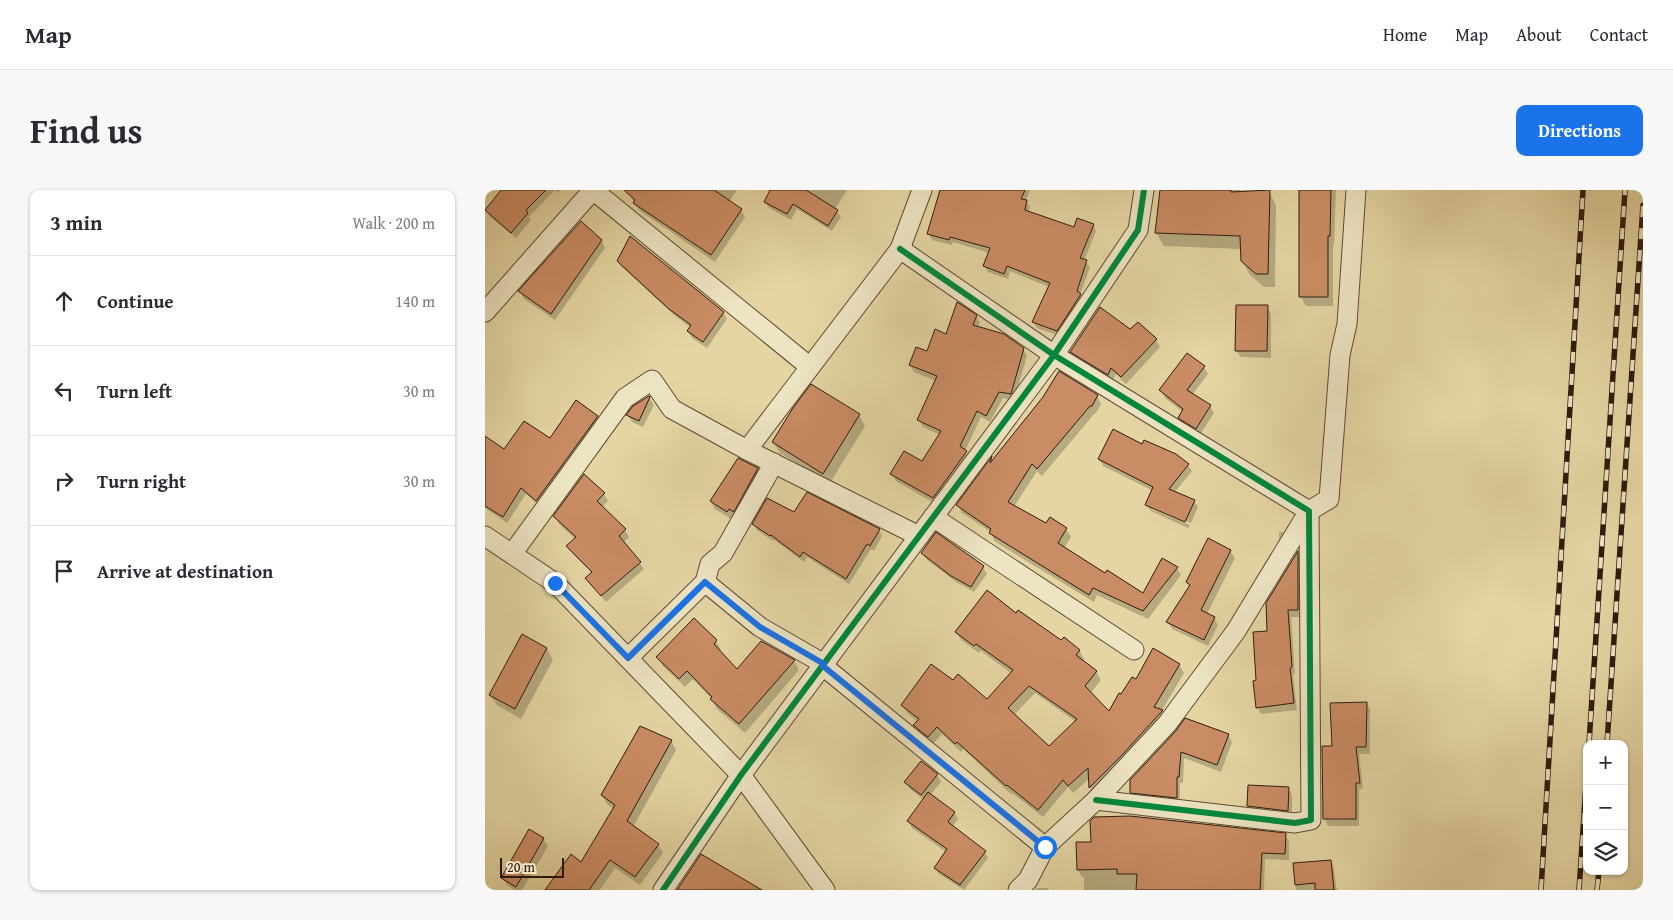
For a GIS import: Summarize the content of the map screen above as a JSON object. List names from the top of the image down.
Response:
{
  "scale_bar": "20 m",
  "page": {
    "header": "Map",
    "nav": [
      "Home",
      "Map",
      "About",
      "Contact"
    ],
    "title": "Find us",
    "buttons": "Directions",
    "heading": ["3 min", "Walk · 200 m"],
    "list": [
      ["Continue", "140 m"],
      ["Turn left", "30 m"],
      ["Turn right", "30 m"],
      "Arrive at destination"
    ],
    "map_buttons": ["+", "−"],
    "scale": "20 m"
  }
}
